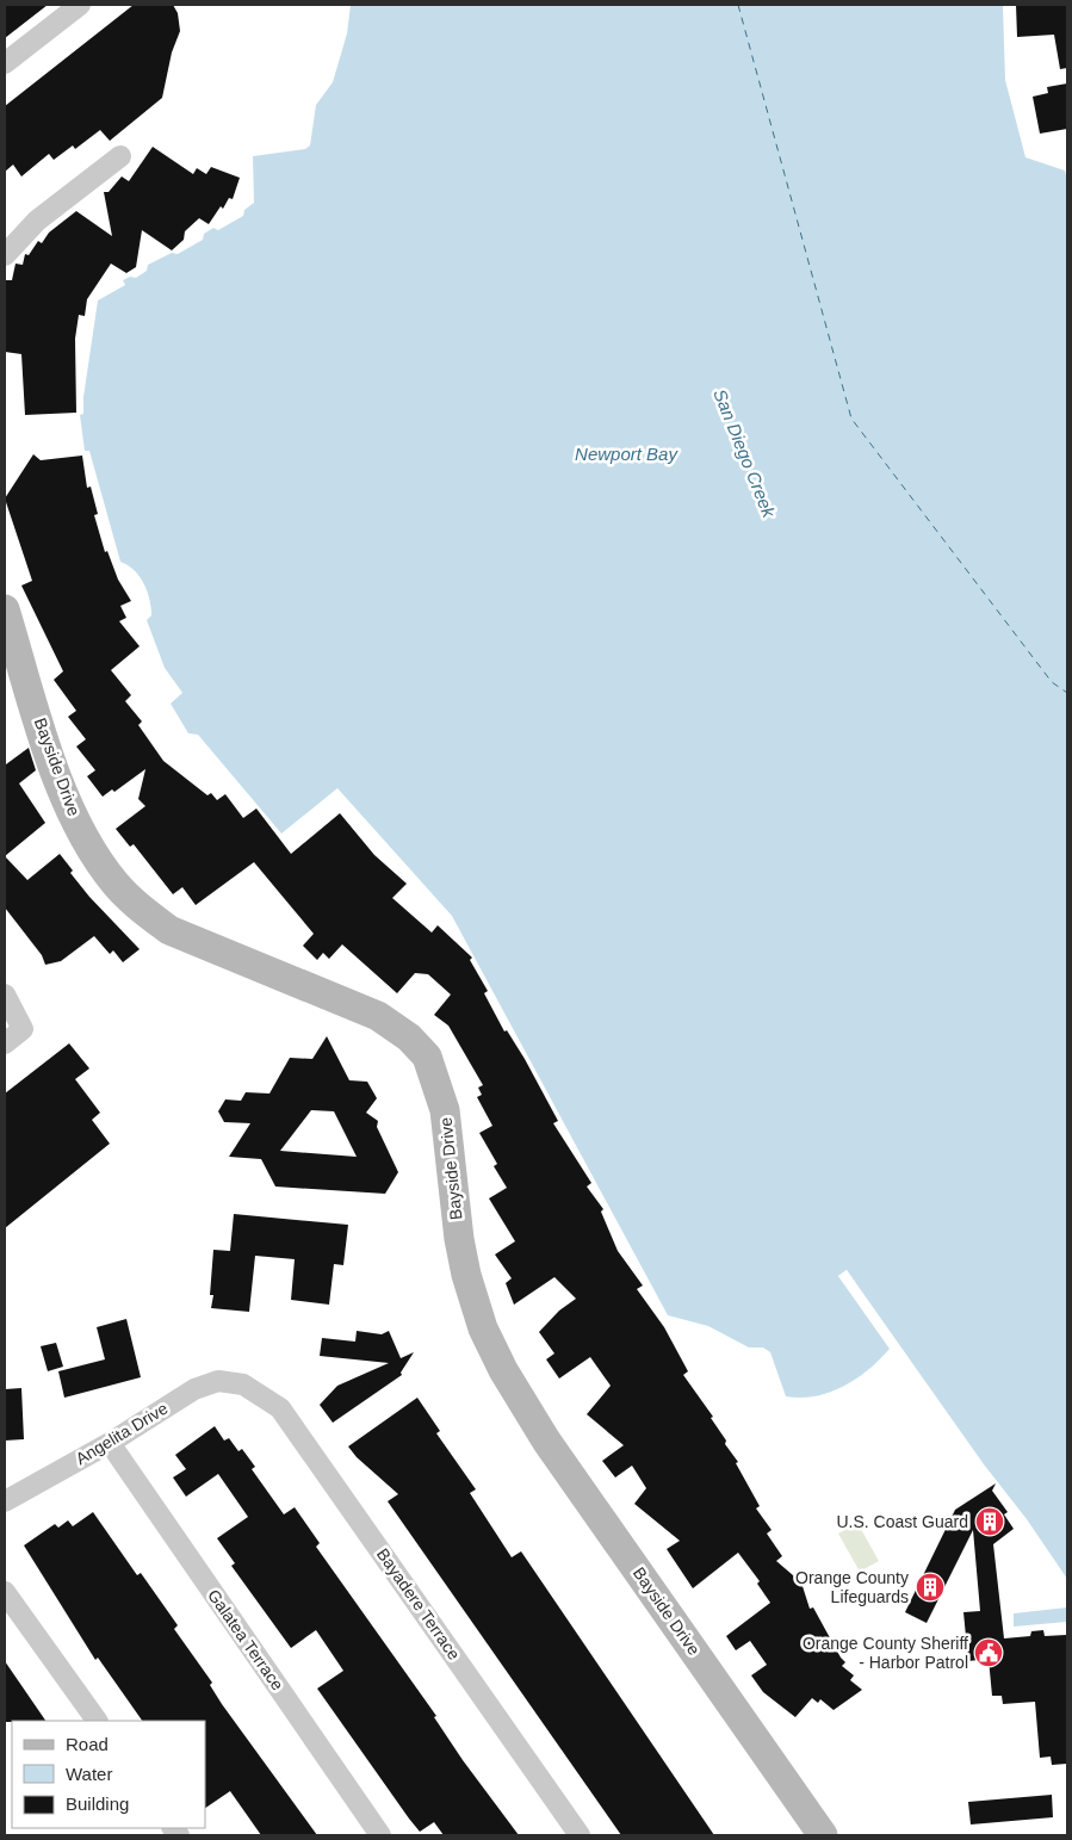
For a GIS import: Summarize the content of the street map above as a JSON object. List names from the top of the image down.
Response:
{
  "streets": {
    "main road": ["Bayside Drive"],
    "street": ["Angelita Drive", "Bayadere Terrace", "Galatea Terrace"]
  },
  "crossings": [
    ["Angelita Drive", "Bayadere Terrace"],
    ["Angelita Drive", "Galatea Terrace"]
  ],
  "water": ["San Diego Creek", "Newport Bay"],
  "places": {
    "building": ["U.S. Coast Guard", "Orange County Lifeguards"],
    "public building": ["Orange County Sheriff - Harbor Patrol"]
  },
  "legend": ["Road", "Water", "Building"]
}
